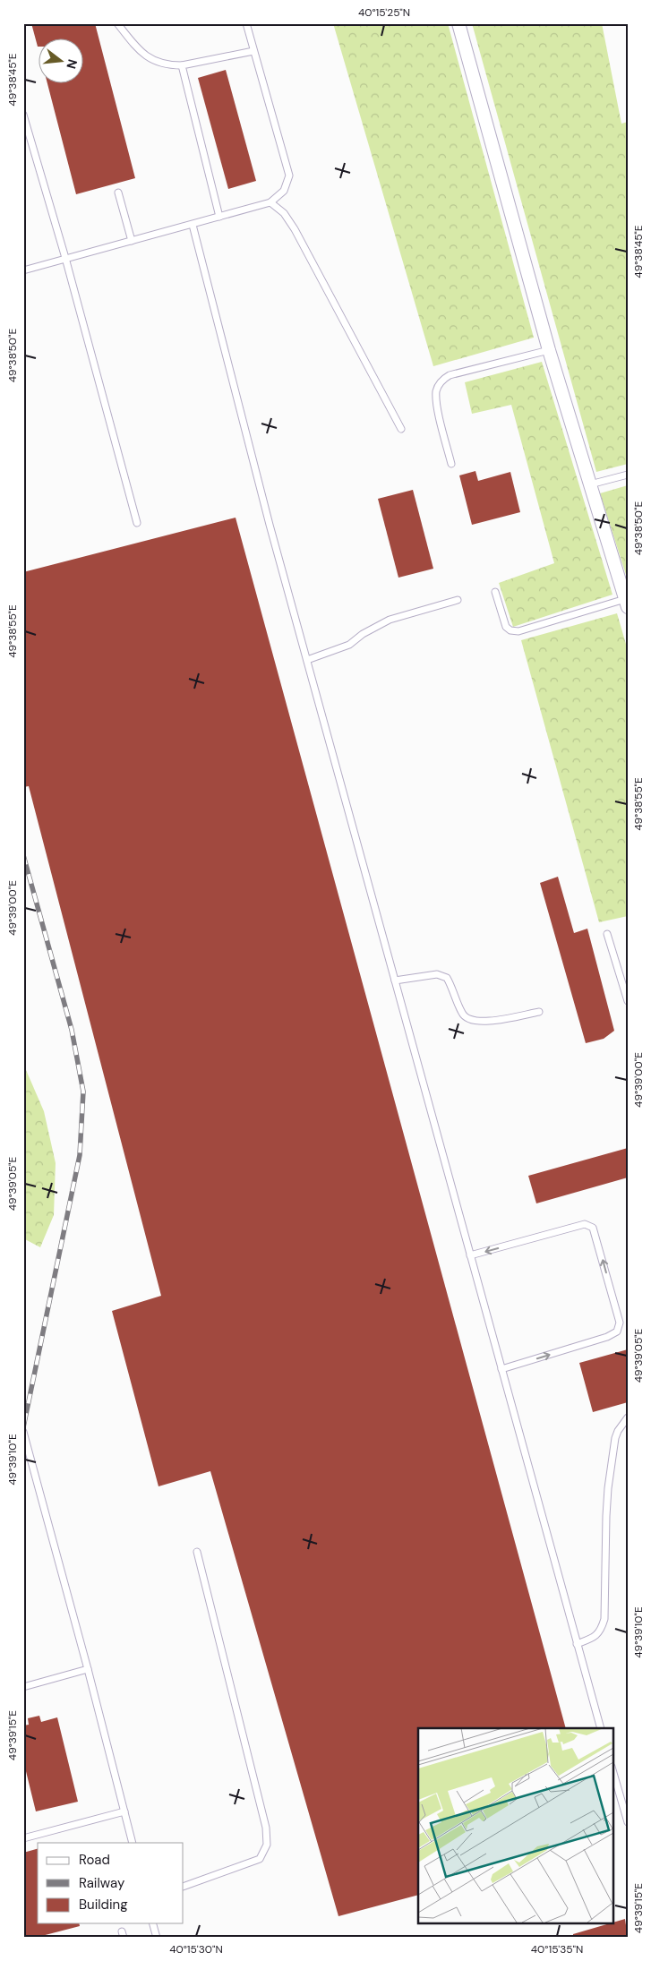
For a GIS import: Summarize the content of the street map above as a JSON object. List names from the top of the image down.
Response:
{
  "legend": ["Road", "Railway", "Building"],
  "north": "right",
  "coordinates": [
    "40°15'25\"N",
    "49°38'45\"E",
    "49°38'50\"E",
    "49°38'55\"E",
    "49°39'00\"E",
    "49°39'05\"E",
    "49°39'10\"E",
    "49°39'15\"E",
    "40°15'30\"N",
    "40°15'35\"N"
  ]
}
